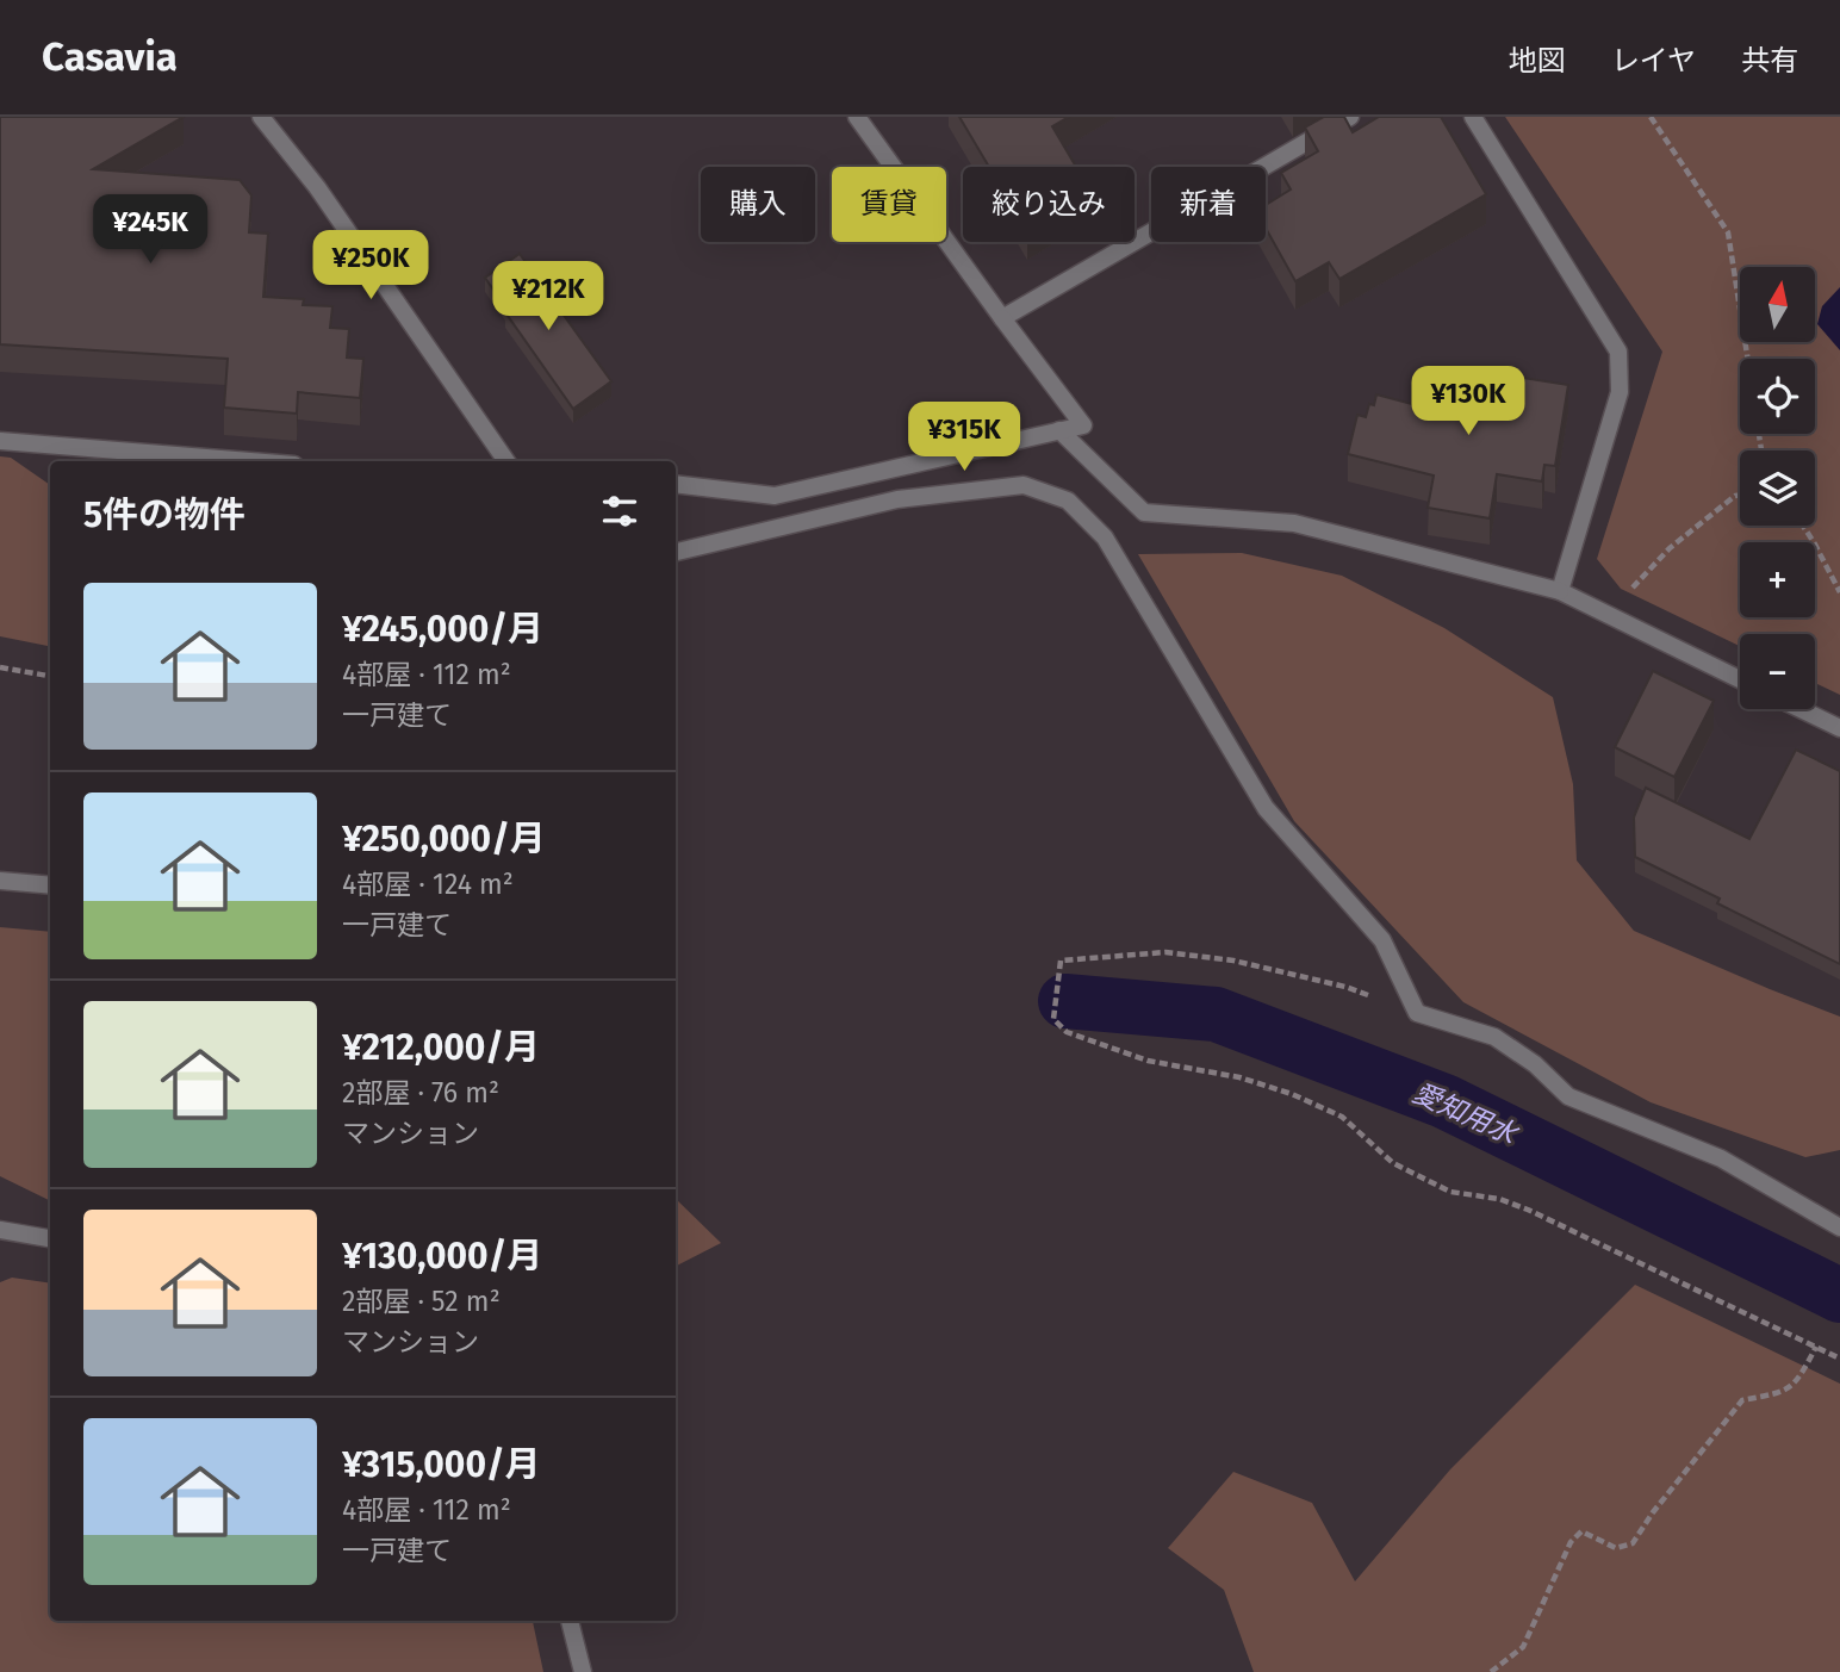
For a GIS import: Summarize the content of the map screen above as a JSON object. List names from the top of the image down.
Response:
{
  "water": ["愛知用水"],
  "north": "top",
  "page": {
    "header": "Casavia",
    "nav": ["地図", "レイヤ", "共有"],
    "chip": [
      "購入",
      "賃貸",
      "絞り込み",
      "新着"
    ],
    "price": [
      "¥245K",
      "¥250K",
      "¥212K",
      "¥130K",
      "¥315K"
    ],
    "map_buttons": ["+", "−"],
    "heading": "5件の物件",
    "list": [
      {
        "name": "¥245,000/月",
        "note": "4部屋 · 112 m² · 一戸建て"
      },
      {
        "name": "¥250,000/月",
        "note": "4部屋 · 124 m² · 一戸建て"
      },
      {
        "name": "¥212,000/月",
        "note": "2部屋 · 76 m² · マンション"
      },
      {
        "name": "¥130,000/月",
        "note": "2部屋 · 52 m² · マンション"
      },
      {
        "name": "¥315,000/月",
        "note": "4部屋 · 112 m² · 一戸建て"
      }
    ]
  }
}
